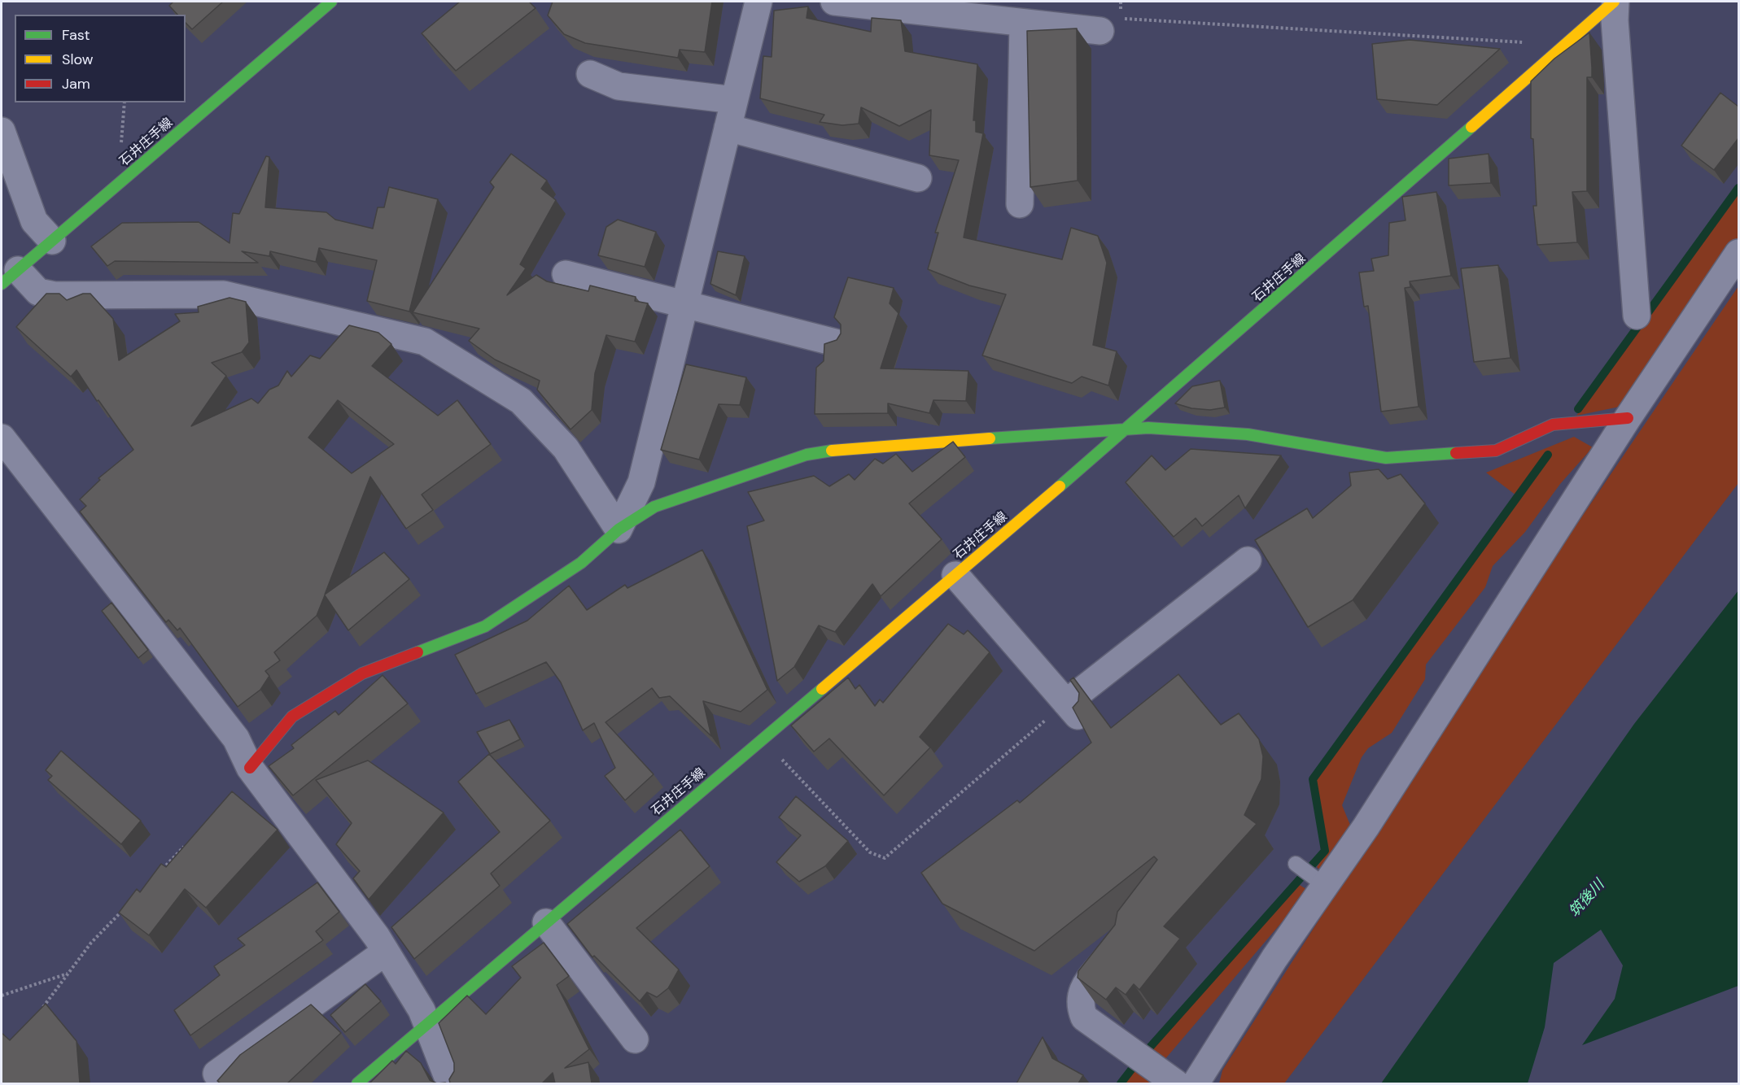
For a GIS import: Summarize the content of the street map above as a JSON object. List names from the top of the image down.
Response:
{
  "streets": {
    "street": ["石井庄手線"]
  },
  "water": ["筑後川"],
  "legend": ["Fast", "Slow", "Jam"]
}
